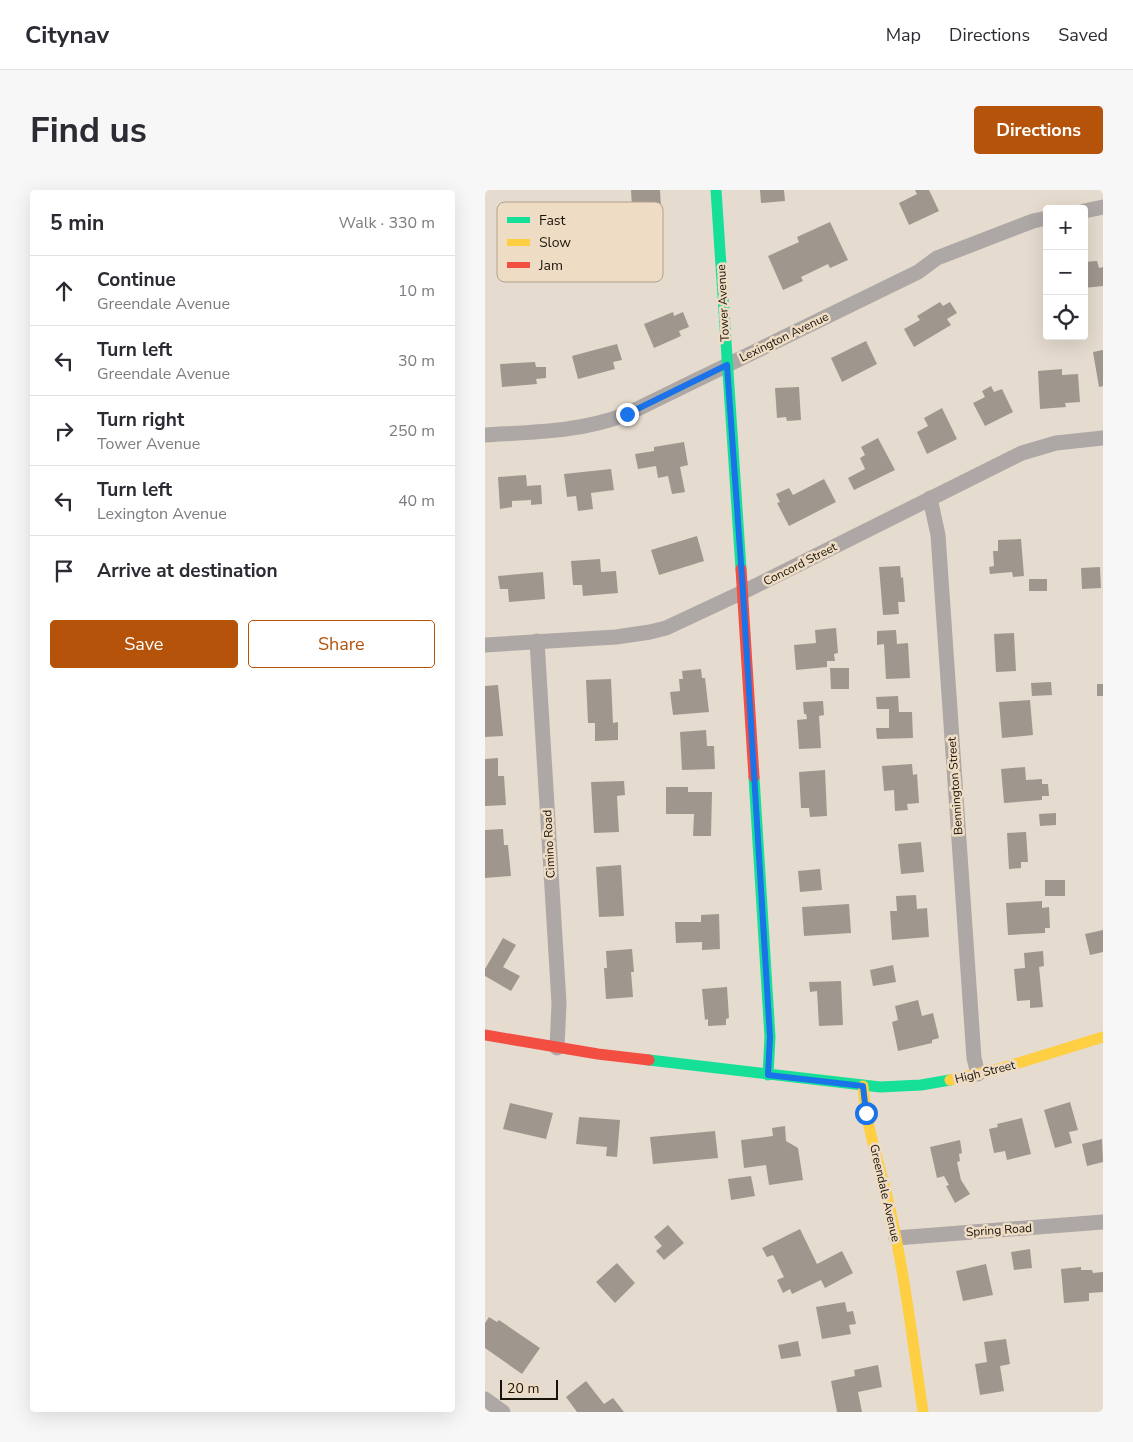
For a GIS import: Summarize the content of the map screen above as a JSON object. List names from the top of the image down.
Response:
{
  "streets": {
    "street": [
      "Tower Avenue",
      "Lexington Avenue",
      "Concord Street",
      "Bennington Street",
      "Cimino Road",
      "High Street",
      "Greendale Avenue",
      "Spring Road"
    ]
  },
  "crossings": [
    ["Tower Avenue", "Lexington Avenue"],
    ["Tower Avenue", "Concord Street"],
    ["Concord Street", "Bennington Street"],
    ["Concord Street", "Cimino Road"],
    ["Bennington Street", "High Street"],
    ["High Street", "Greendale Avenue"],
    ["Greendale Avenue", "Spring Road"]
  ],
  "legend": ["Fast", "Slow", "Jam"],
  "scale_bar": "20 m",
  "page": {
    "header": "Citynav",
    "nav": ["Map", "Directions", "Saved"],
    "buttons": [
      "Directions",
      ["Save", "Share"]
    ],
    "title": "Find us",
    "heading": ["5 min", "Walk · 330 m"],
    "map_buttons": ["+", "−"],
    "list": [
      ["Continue", "Greendale Avenue", "10 m"],
      ["Turn left", "Greendale Avenue", "30 m"],
      ["Turn right", "Tower Avenue", "250 m"],
      ["Turn left", "Lexington Avenue", "40 m"],
      "Arrive at destination"
    ],
    "scale": "20 m"
  }
}
